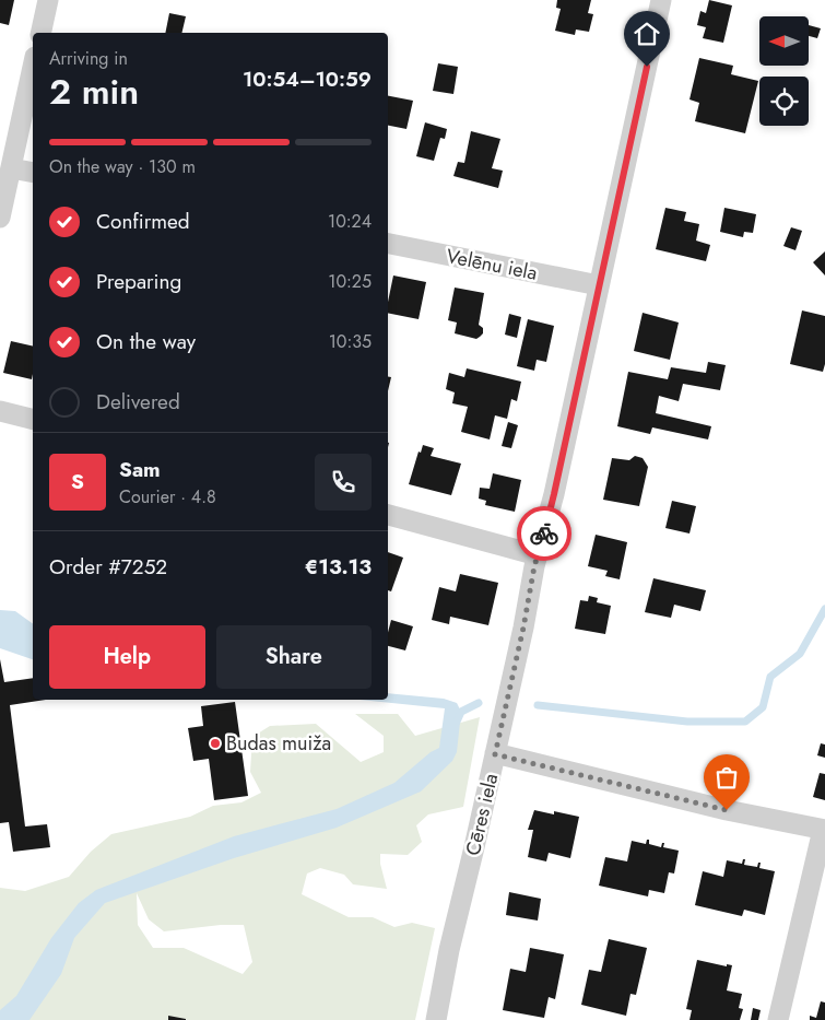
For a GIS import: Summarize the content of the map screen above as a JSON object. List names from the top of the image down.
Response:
{
  "streets": {
    "street": ["Velēnu iela", "Cēres iela"]
  },
  "crossings": [
    ["Velēnu iela", "Cēres iela"]
  ],
  "places": ["Budas muiža"],
  "north": "left",
  "page": {
    "heading": ["2 min", "Arriving in", "10:54–10:59"],
    "panel": [
      "Sam",
      "Courier · 4.8",
      "Order #7252",
      "€13.13"
    ],
    "bar": "On the way · 130 m",
    "list": [
      ["Confirmed", "10:24"],
      ["Preparing", "10:25"],
      ["On the way", "10:35"],
      "Delivered"
    ],
    "round": "S",
    "buttons": ["Help", "Share"]
  }
}
